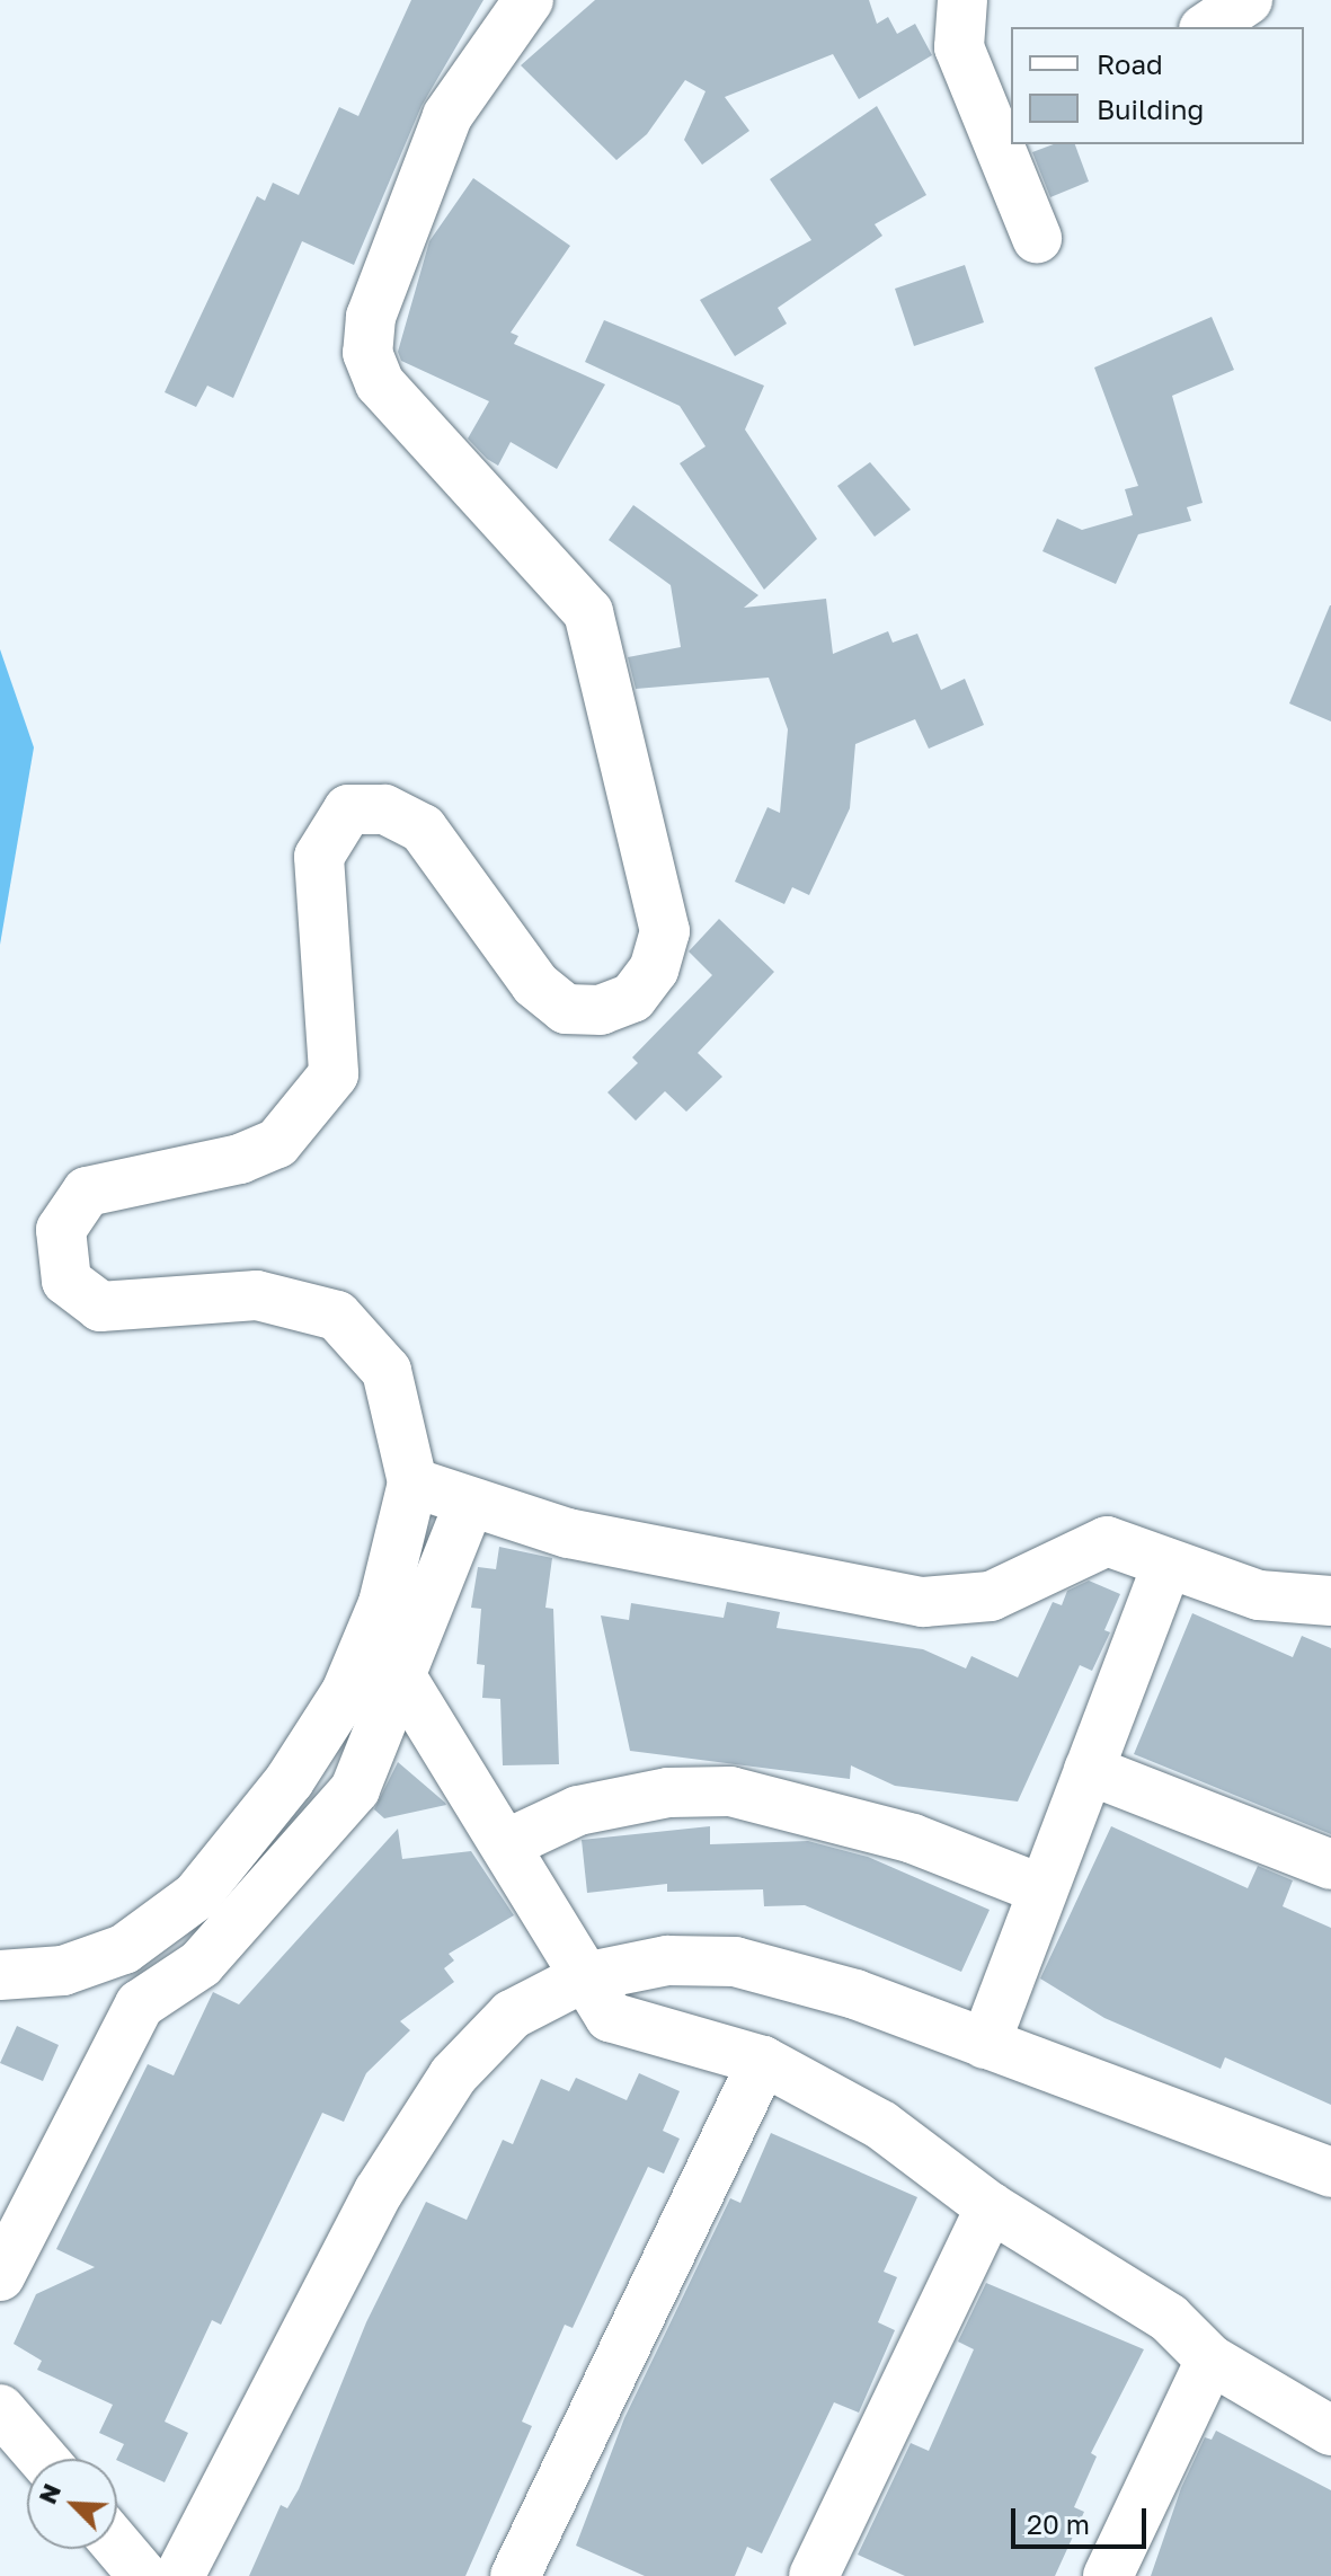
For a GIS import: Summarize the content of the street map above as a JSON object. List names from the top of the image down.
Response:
{
  "legend": ["Road", "Building"],
  "scale_bar": "20 m",
  "north": "top left"
}
